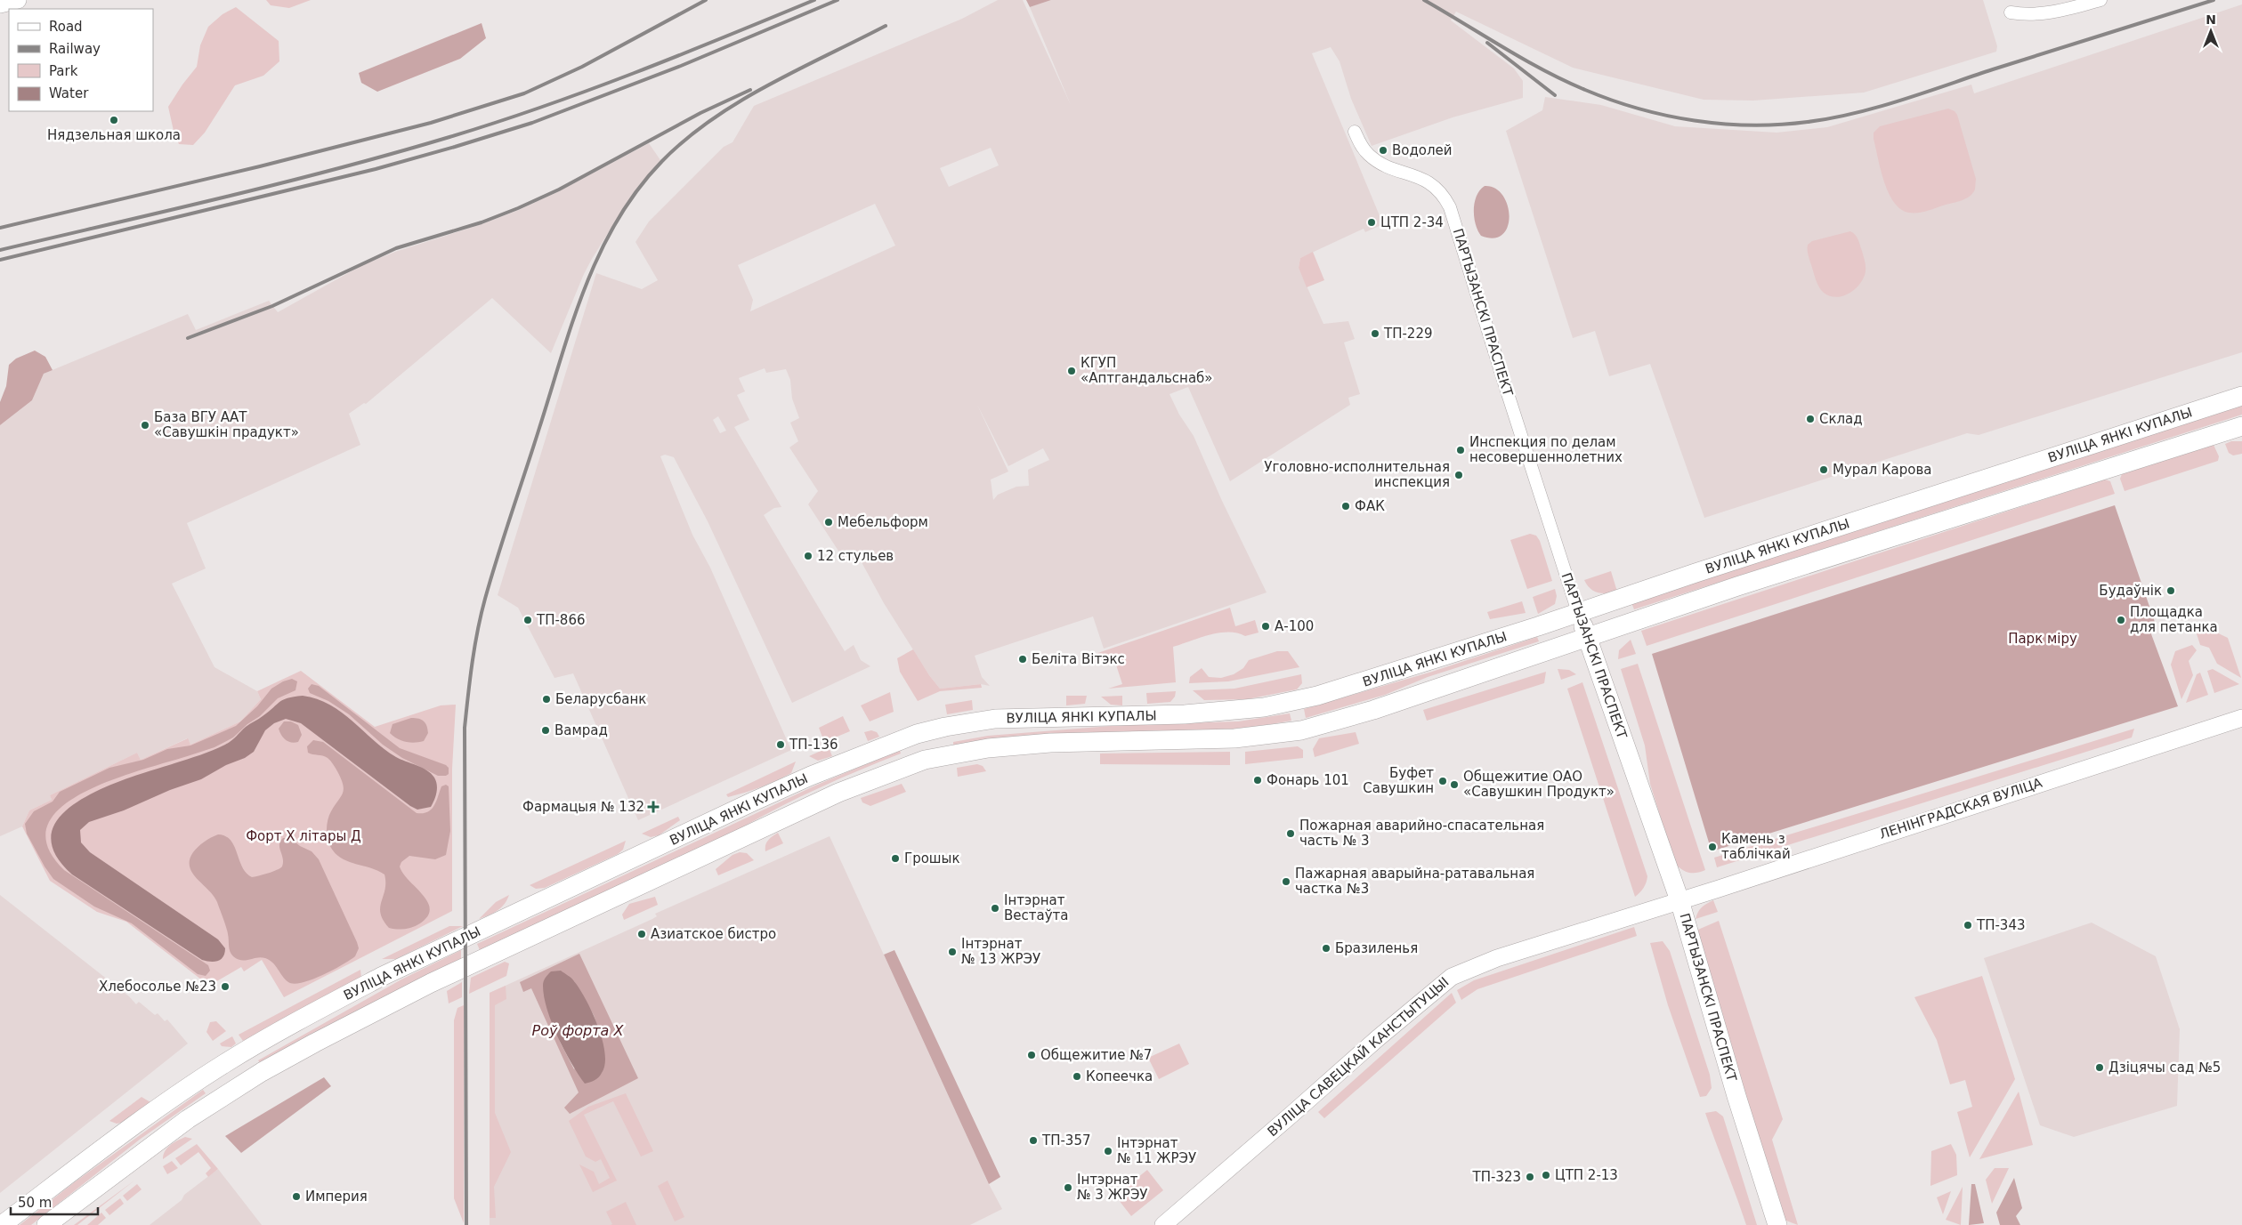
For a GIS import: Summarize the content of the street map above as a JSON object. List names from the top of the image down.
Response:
{
  "streets": {
    "main road": [
      "ПАРТЫЗАНСКІ ПРАСПЕКТ",
      "ВУЛІЦА ЯНКІ КУПАЛЫ",
      "ЛЕНІНГРАДСКАЯ ВУЛІЦА",
      "ВУЛІЦА САВЕЦКАЙ КАНСТЫТУЦЫІ"
    ]
  },
  "crossings": [
    ["ПАРТЫЗАНСКІ ПРАСПЕКТ", "ВУЛІЦА ЯНКІ КУПАЛЫ"],
    ["ПАРТЫЗАНСКІ ПРАСПЕКТ", "ЛЕНІНГРАДСКАЯ ВУЛІЦА"],
    ["ПАРТЫЗАНСКІ ПРАСПЕКТ", "ВУЛІЦА САВЕЦКАЙ КАНСТЫТУЦЫІ"],
    ["ЛЕНІНГРАДСКАЯ ВУЛІЦА", "ВУЛІЦА САВЕЦКАЙ КАНСТЫТУЦЫІ"]
  ],
  "water": ["Роў форта X"],
  "parks": ["Парк міру", "Форт X літары Д"],
  "places": {
    "other": [
      "Нядзельная школа",
      "Водолей",
      "ЦТП 2-34",
      "ТП-229",
      "КГУП «Аптгандальснаб»",
      "Склад",
      "База ВГУ ААТ «Савушкін прадукт»",
      "Инспекция по делам несовершеннолетних",
      "Мурал Карова",
      "Уголовно-исполнительная инспекция",
      "ФАК",
      "Мебельформ",
      "12 стульев",
      "Будаўнік",
      "ТП-866",
      "Площадка для петанка",
      "А-100",
      "Беліта Вітэкс",
      "Беларусбанк",
      "Вамрад",
      "ТП-136",
      "Фонарь 101",
      "Буфет Савушкин",
      "Общежитие ОАО «Савушкин Продукт»",
      "Пожарная аварийно-спасательная часть № 3",
      "Камень з таблічкай",
      "Грошык",
      "Пажарная аварыйна-ратавальная частка №3",
      "Інтэрнат Вестаўта",
      "ТП-343",
      "Азиатское бистро",
      "Бразиленья",
      "Інтэрнат № 13 ЖРЭУ",
      "Хлебосолье №23",
      "Общежитие №7",
      "Дзіцячы сад №5",
      "Копеечка",
      "ТП-357",
      "Інтэрнат № 11 ЖРЭУ",
      "ЦТП 2-13",
      "ТП-323",
      "Інтэрнат № 3 ЖРЭУ",
      "Империя"
    ],
    "health": ["Фармацыя № 132"]
  },
  "legend": [
    "Road",
    "Railway",
    "Park",
    "Water"
  ],
  "scale_bar": "50 m",
  "north": "top"
}
